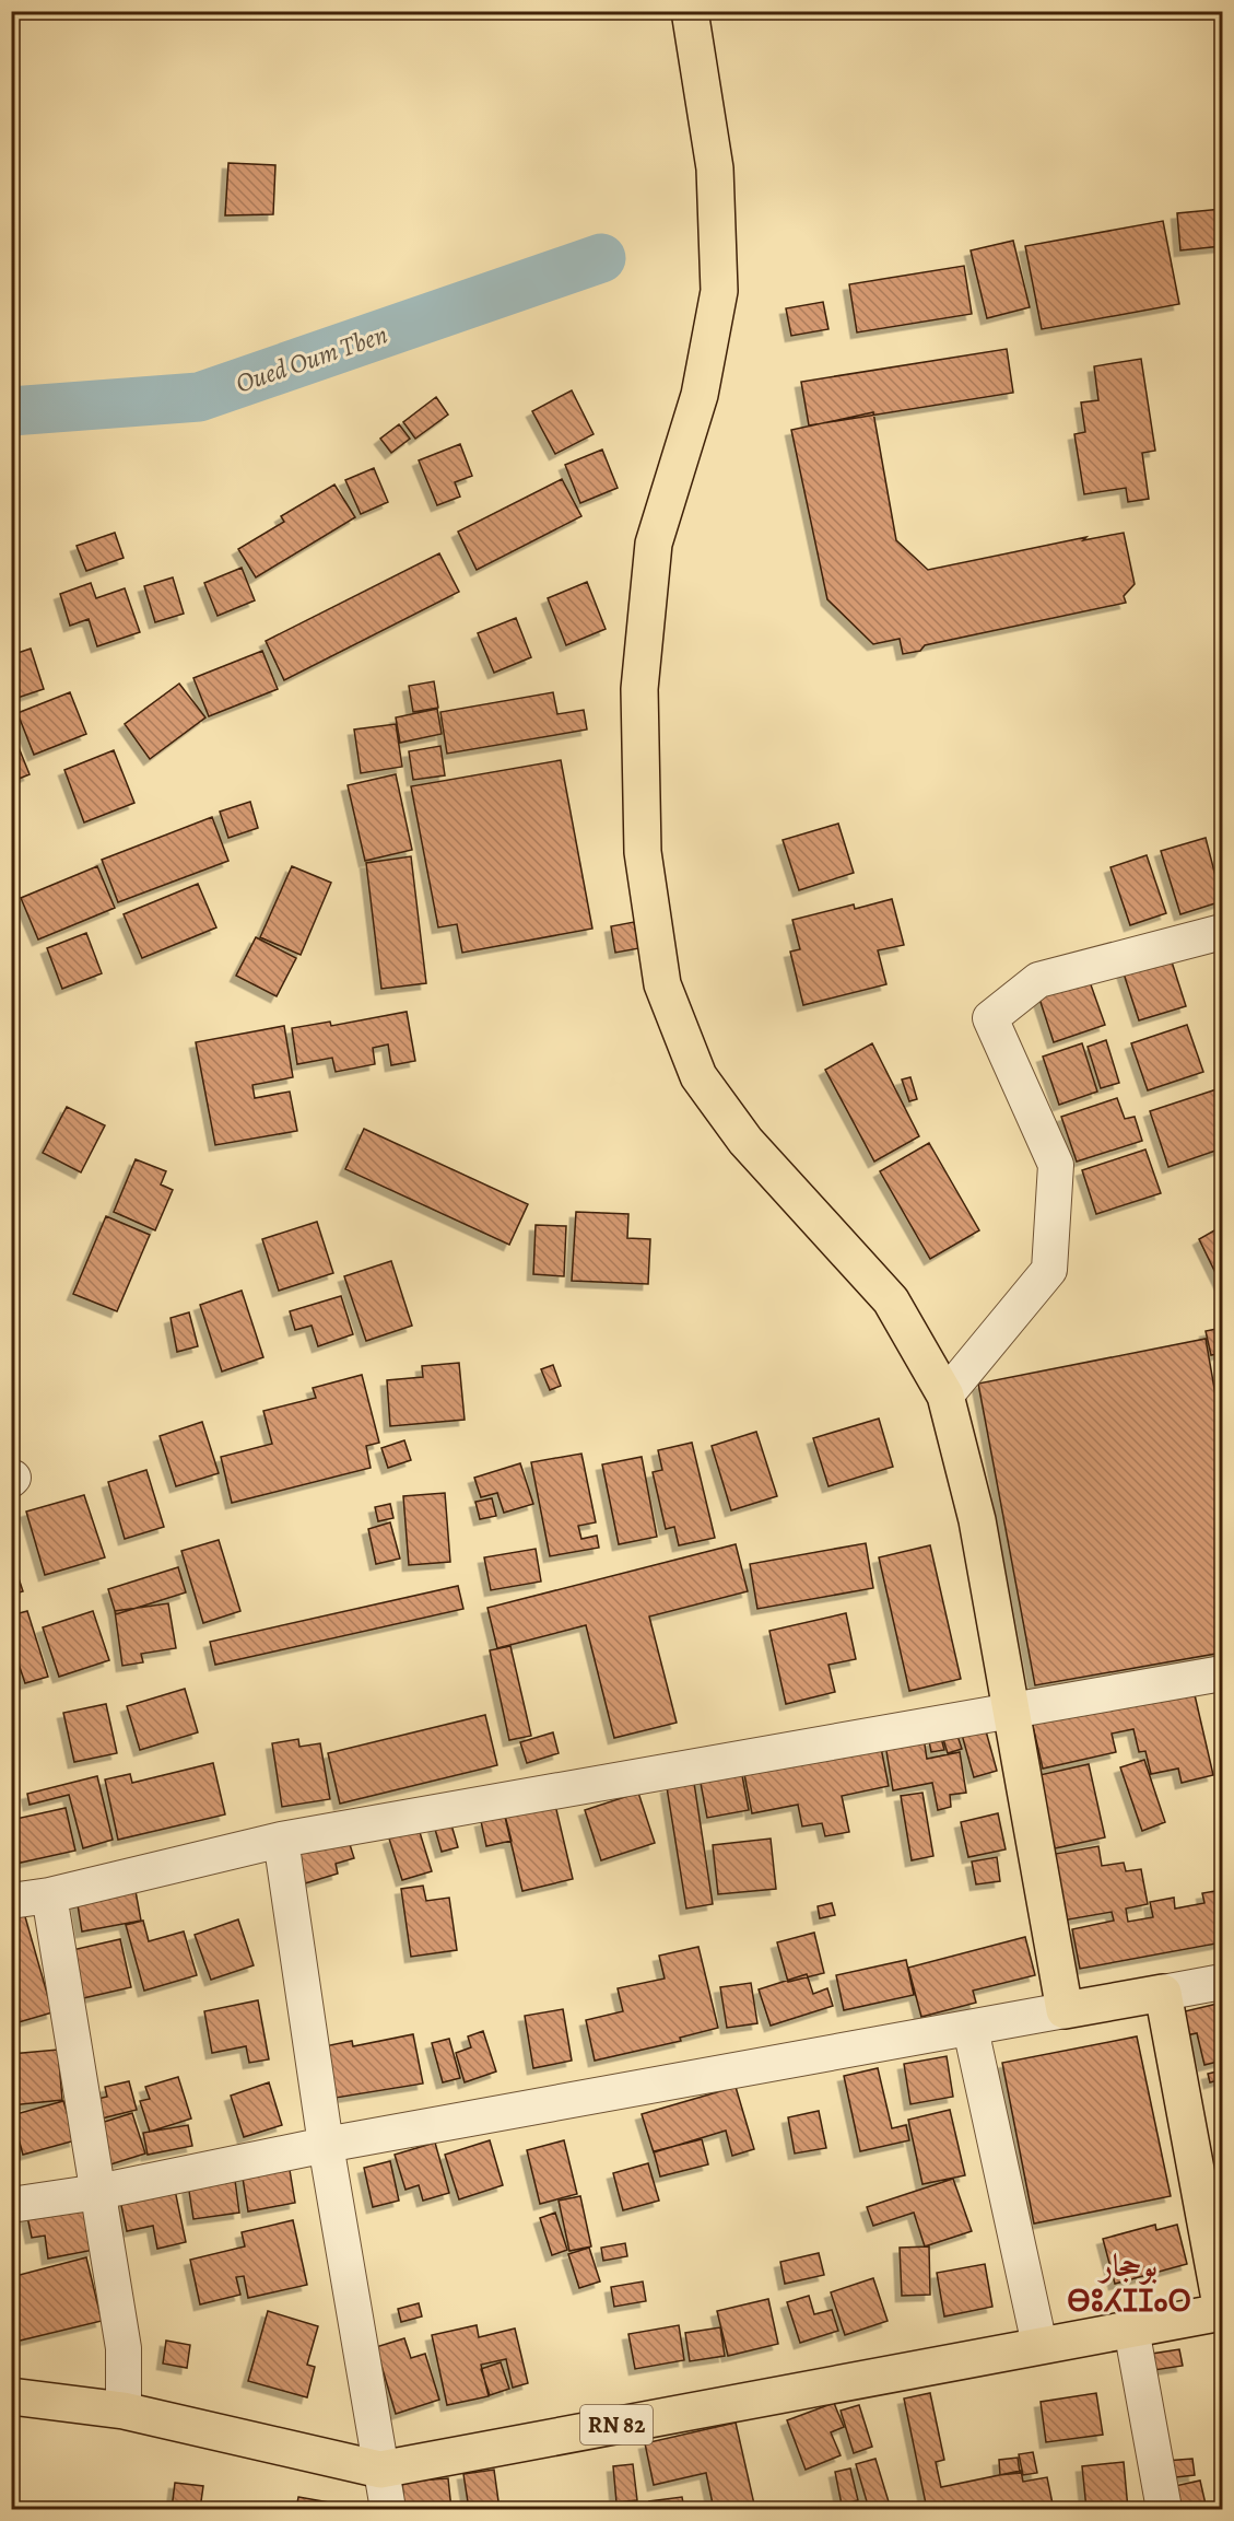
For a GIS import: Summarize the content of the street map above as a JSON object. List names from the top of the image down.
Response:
{
  "streets": {
    "main road": ["RN 82"]
  },
  "districts": ["بوحجار ⴱⵓⵃⵊⵊⴰⵔ"],
  "water": ["Oued Oum Tben"]
}
